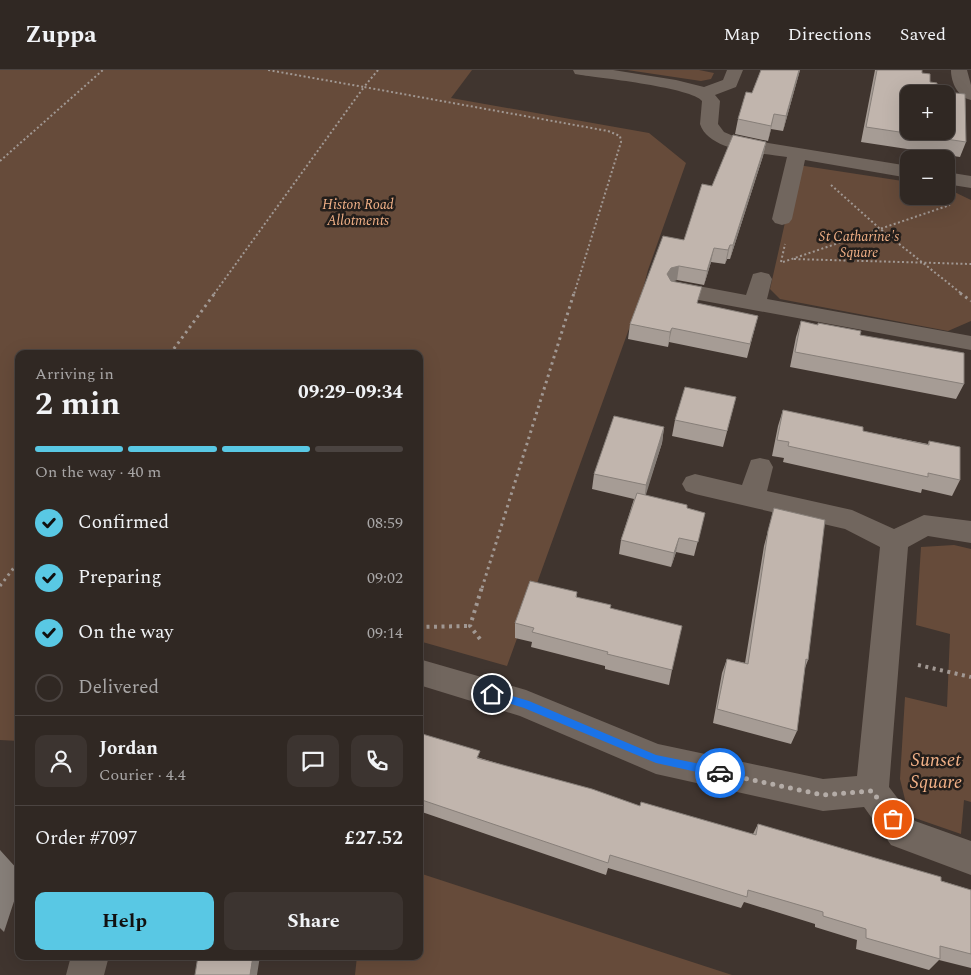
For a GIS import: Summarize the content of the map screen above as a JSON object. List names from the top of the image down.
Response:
{
  "parks": ["Histon Road Allotments", "St Catharine's Square", "Sunset Square"],
  "page": {
    "header": "Zuppa",
    "nav": ["Map", "Directions", "Saved"],
    "map_buttons": ["+", "−"],
    "heading": ["2 min", "Arriving in", "09:29–09:34"],
    "panel": [
      "Jordan",
      "Courier · 4.4",
      "Order #7097",
      "£27.52"
    ],
    "bar": "On the way · 40 m",
    "list": [
      ["Confirmed", "08:59"],
      ["Preparing", "09:02"],
      ["On the way", "09:14"],
      "Delivered"
    ],
    "buttons": ["Help", "Share"]
  }
}
